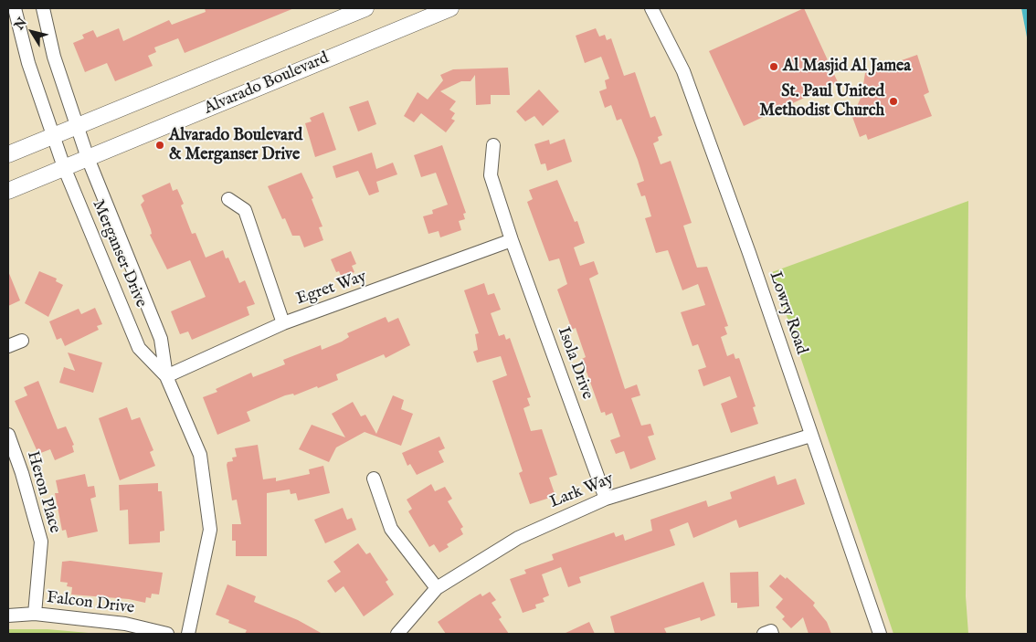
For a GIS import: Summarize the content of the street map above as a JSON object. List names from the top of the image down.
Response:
{
  "streets": {
    "main road": ["Alvarado Boulevard"],
    "street": [
      "Merganser Drive",
      "Egret Way",
      "Lowry Road",
      "Isola Drive",
      "Lark Way",
      "Heron Place",
      "Falcon Drive"
    ]
  },
  "crossings": [
    ["Alvarado Boulevard", "Merganser Drive"],
    ["Merganser Drive", "Egret Way"],
    ["Egret Way", "Isola Drive"],
    ["Lowry Road", "Lark Way"],
    ["Isola Drive", "Lark Way"],
    ["Heron Place", "Falcon Drive"]
  ],
  "places": ["Al Masjid Al Jamea", "St. Paul United Methodist Church", "Alvarado Boulevard & Merganser Drive"],
  "north": "top left"
}
